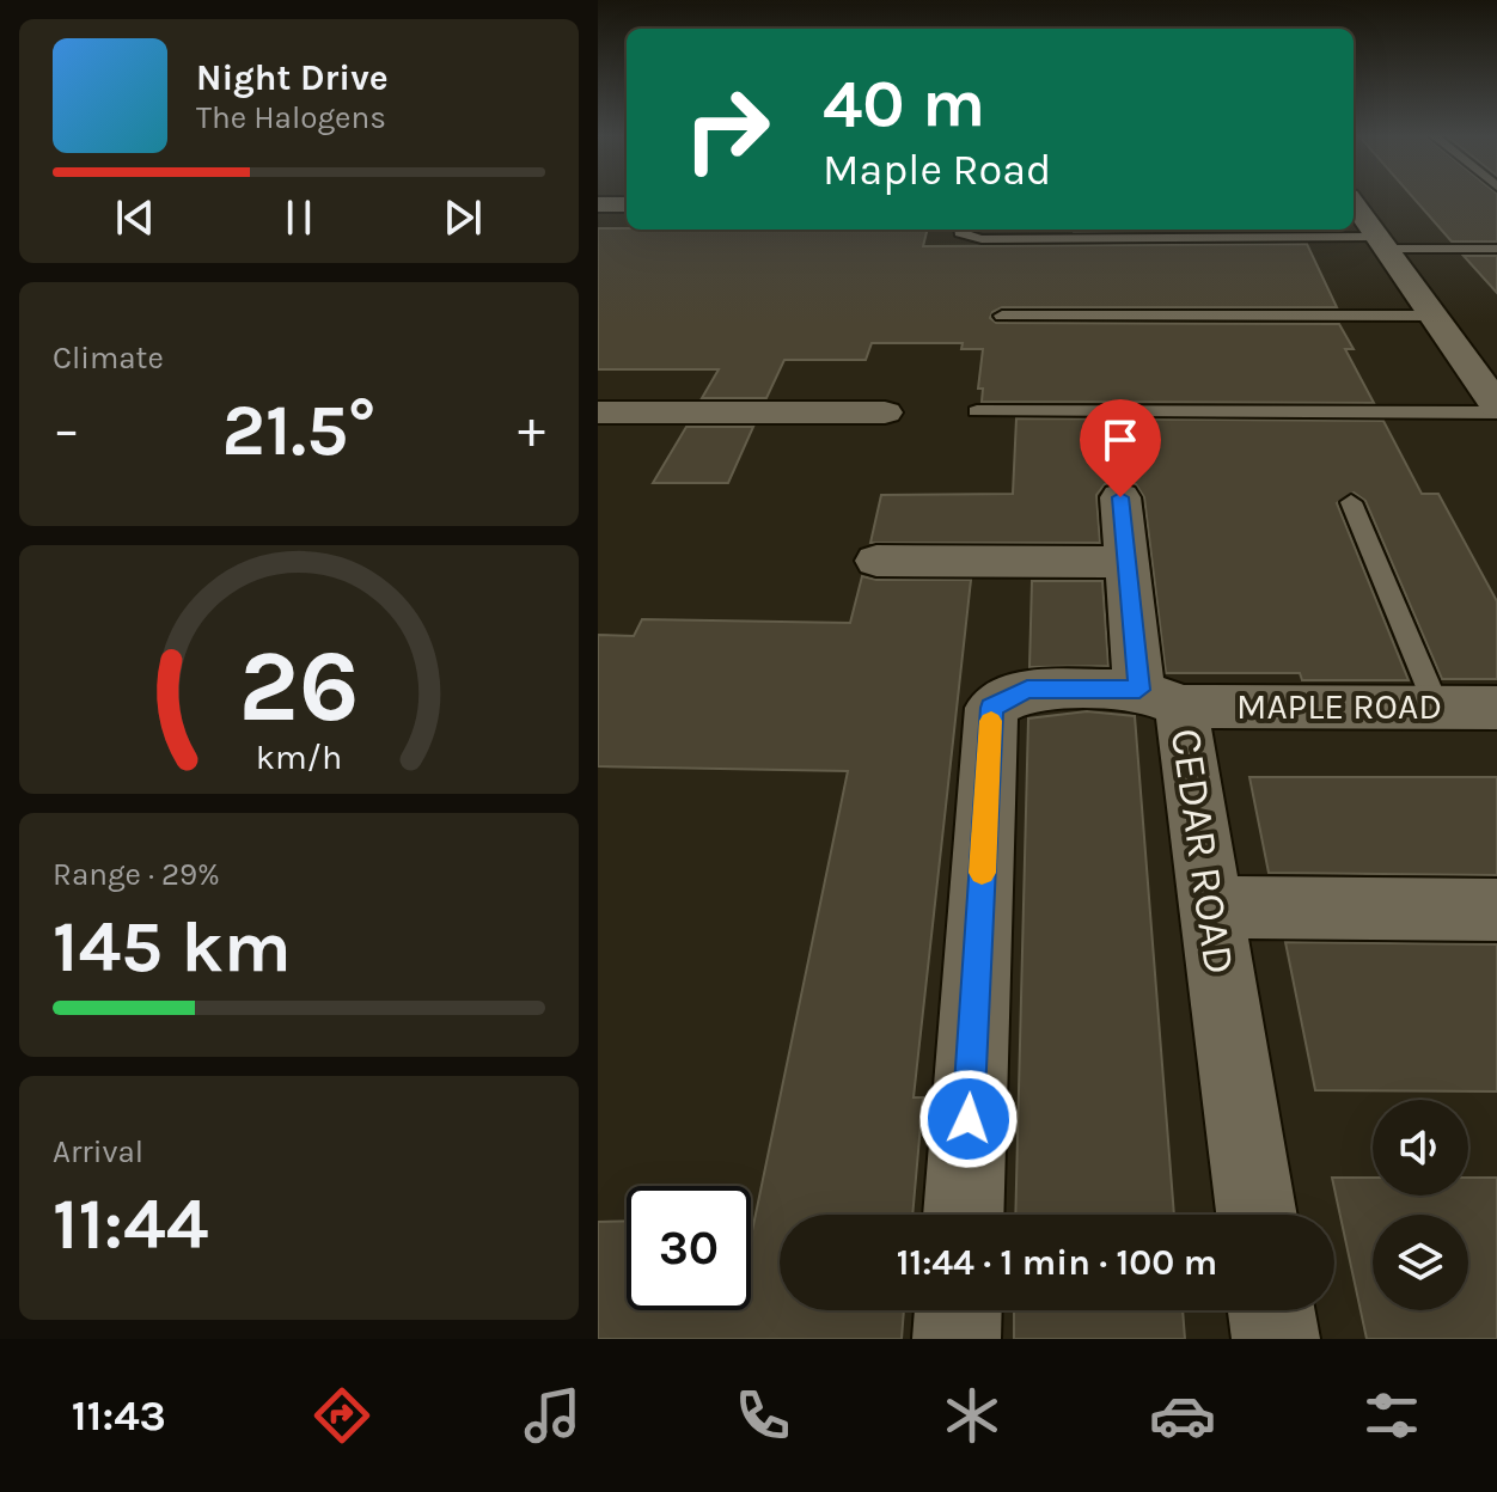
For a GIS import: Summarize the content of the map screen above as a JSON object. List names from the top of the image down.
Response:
{
  "streets": {
    "street": ["MAPLE ROAD", "CEDAR ROAD"]
  },
  "crossings": [
    ["MAPLE ROAD", "CEDAR ROAD"]
  ],
  "page": {
    "turn": ["40 m", "Maple Road"],
    "song": ["Night Drive", "The Halogens"],
    "tile": [
      "Climate",
      ["Range · 29%", "145 km"],
      ["Arrival", "11:44"]
    ],
    "heat": ["−", "21.5°", "+"],
    "limit": "30",
    "trip": "11:44 · 1 min · 100 m",
    "tabs": "11:43",
    "gauge": ["26", "km/h"]
  }
}
